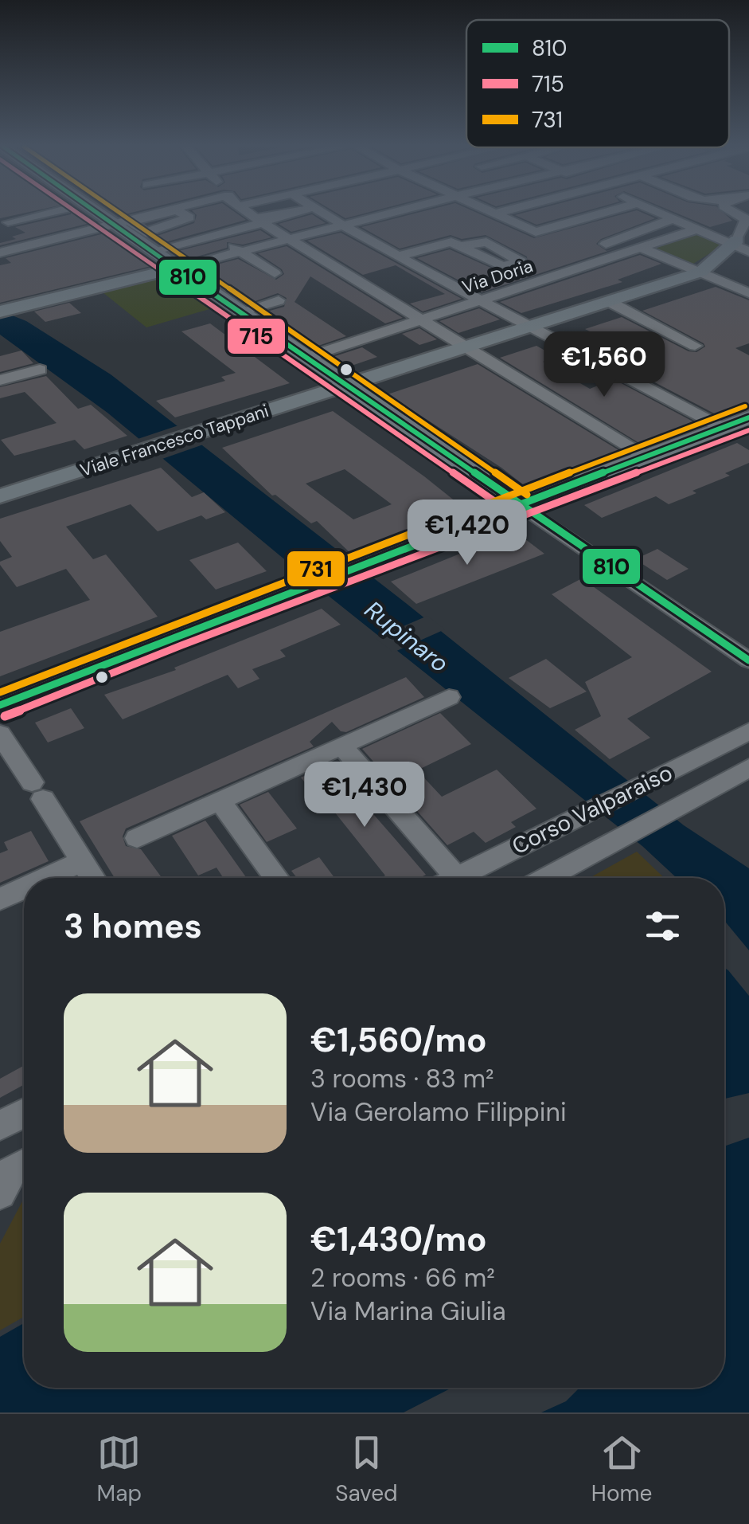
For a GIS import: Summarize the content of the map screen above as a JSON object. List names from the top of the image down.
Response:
{
  "streets": {
    "main road": ["Viale Francesco Tappani"],
    "street": ["Via Doria", "Corso Valparaiso"]
  },
  "water": ["Rupinaro"],
  "lines": ["transit line 810", "transit line 715", "transit line 731"],
  "legend": ["810", "715", "731"],
  "page": {
    "price": ["€1,560", "€1,420", "€1,430"],
    "heading": "3 homes",
    "list": [
      {
        "name": "€1,560/mo",
        "note": "3 rooms · 83 m² · Via Gerolamo Filippini"
      },
      {
        "name": "€1,430/mo",
        "note": "2 rooms · 66 m² · Via Marina Giulia"
      }
    ],
    "tabs": ["Map", "Saved", "Home"]
  }
}
